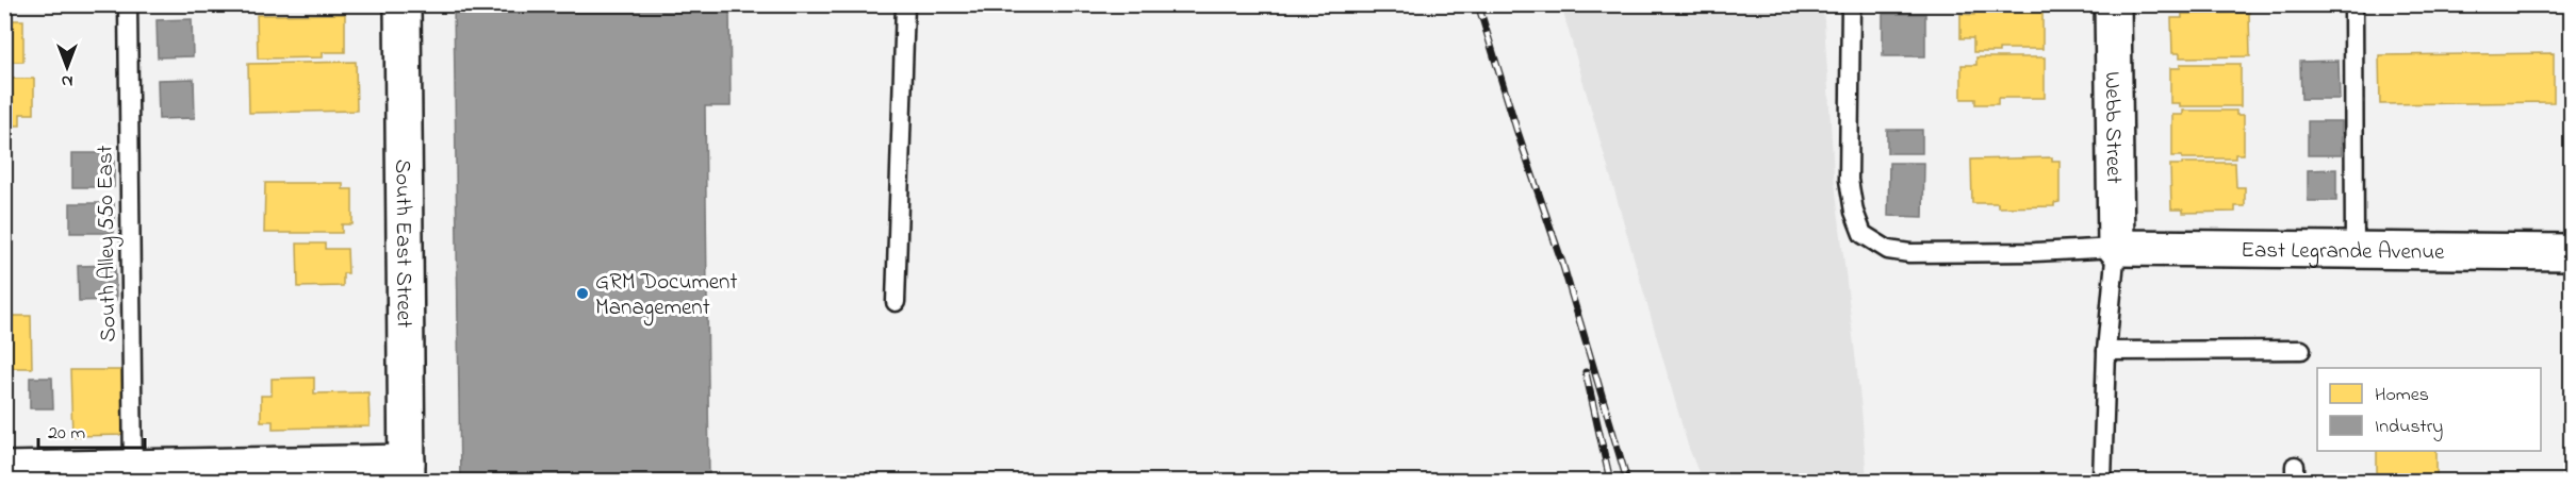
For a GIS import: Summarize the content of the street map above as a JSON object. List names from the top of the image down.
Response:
{
  "streets": {
    "street": ["Webb Street", "South East Street", "East Legrande Avenue"],
    "lane": ["South Alley 550 East"]
  },
  "crossings": [
    ["Webb Street", "East Legrande Avenue"]
  ],
  "places": ["GRM Document Management"],
  "legend": ["Homes", "Industry"],
  "scale_bar": "20 m",
  "north": "bottom"
}
